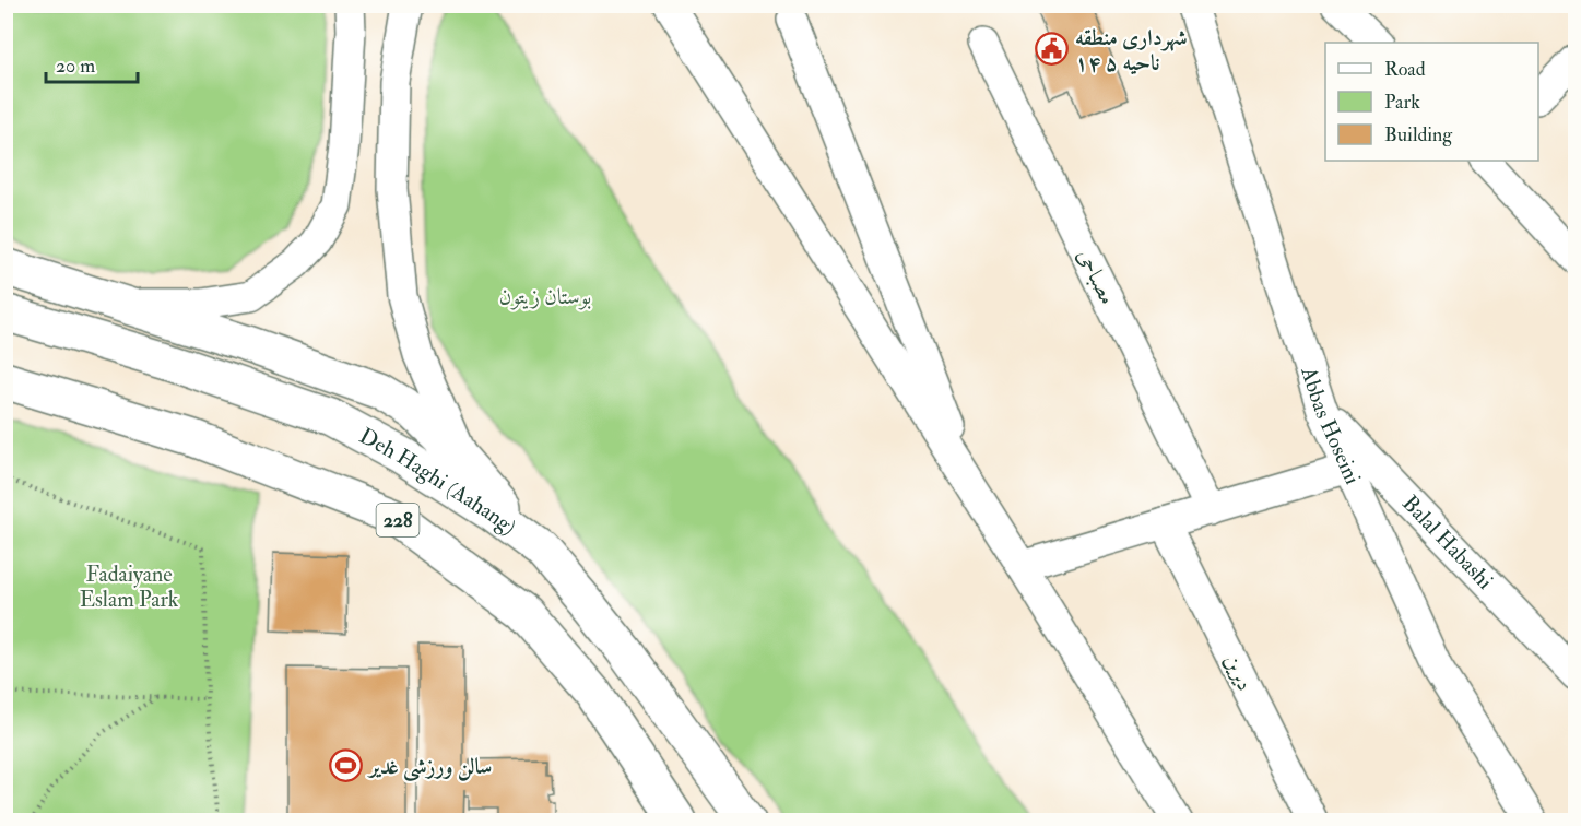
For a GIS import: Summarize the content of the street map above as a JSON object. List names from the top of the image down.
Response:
{
  "streets": {
    "main road": ["Deh Haghi (Aahang)", "228"],
    "street": [
      "مصباحی",
      "Abbas Hoseini",
      "Balal Habashi",
      "دیرین"
    ]
  },
  "crossings": [
    ["Abbas Hoseini", "Balal Habashi"]
  ],
  "parks": ["بوستان زیتون", "Fadaiyane Eslam Park"],
  "places": {
    "public building": ["شهرداری منطقه ۱۴ ناحیه ۵"],
    "sports": ["سالن ورزشی غدیر"]
  },
  "legend": ["Road", "Park", "Building"],
  "scale_bar": "20 m"
}
